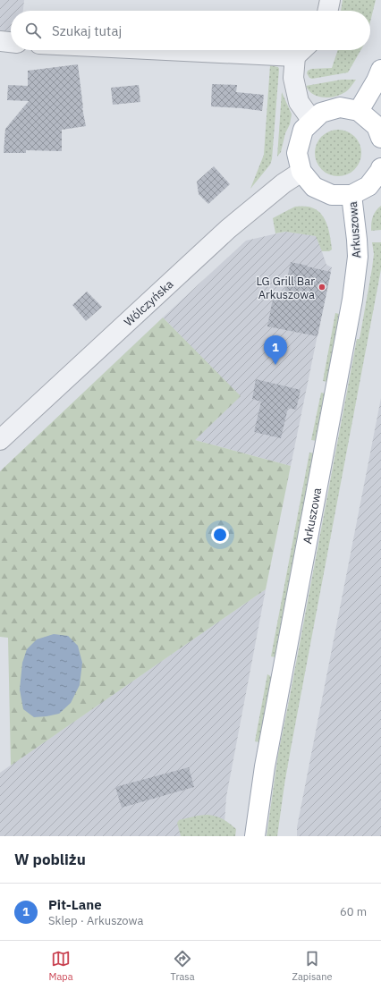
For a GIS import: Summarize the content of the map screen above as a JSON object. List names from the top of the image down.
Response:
{
  "streets": {
    "main road": ["Arkuszowa"],
    "street": ["Wólczyńska"]
  },
  "places": ["LG Grill Bar Arkuszowa"],
  "page": {
    "search": "Szukaj tutaj",
    "pins": "1",
    "heading": "W pobliżu",
    "list": [
      {
        "mark": "1",
        "name": "Pit-Lane",
        "note": "Sklep · Arkuszowa",
        "value": "60 m"
      }
    ],
    "nav": ["Mapa", "Trasa", "Zapisane"]
  }
}
